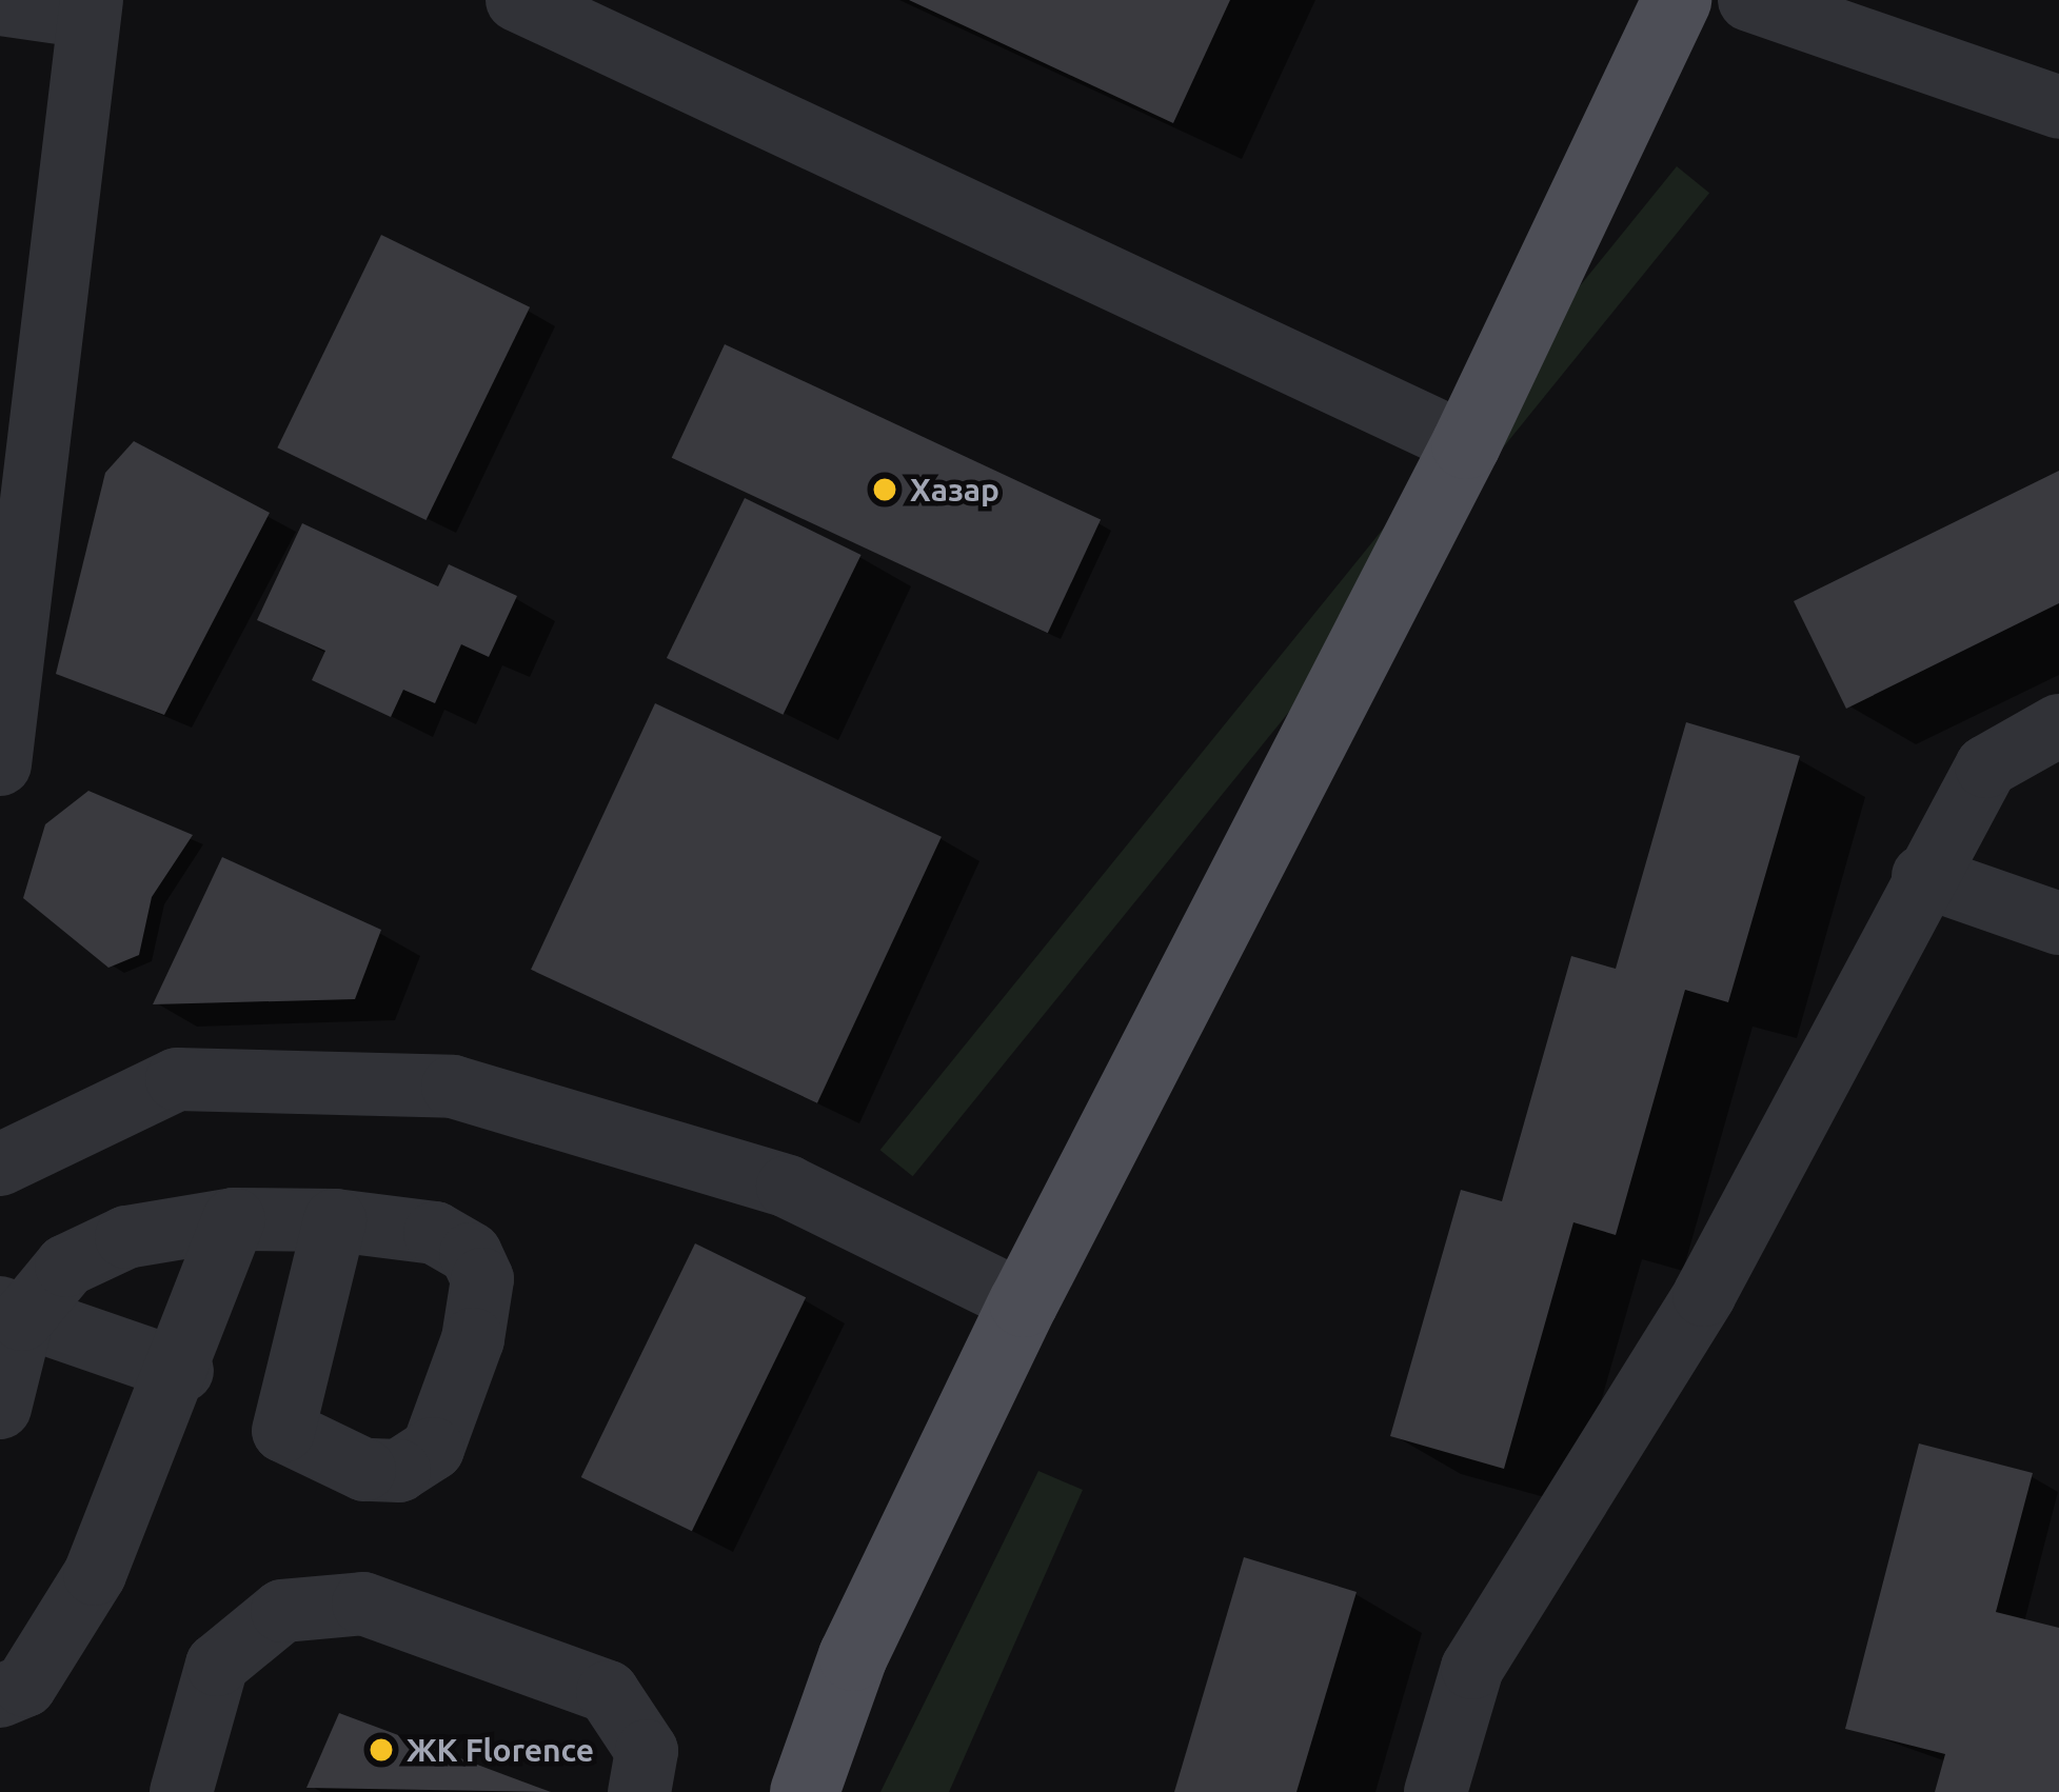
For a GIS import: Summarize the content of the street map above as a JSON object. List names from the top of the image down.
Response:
{
  "places": ["Хазар", "ЖК Florence"]
}
